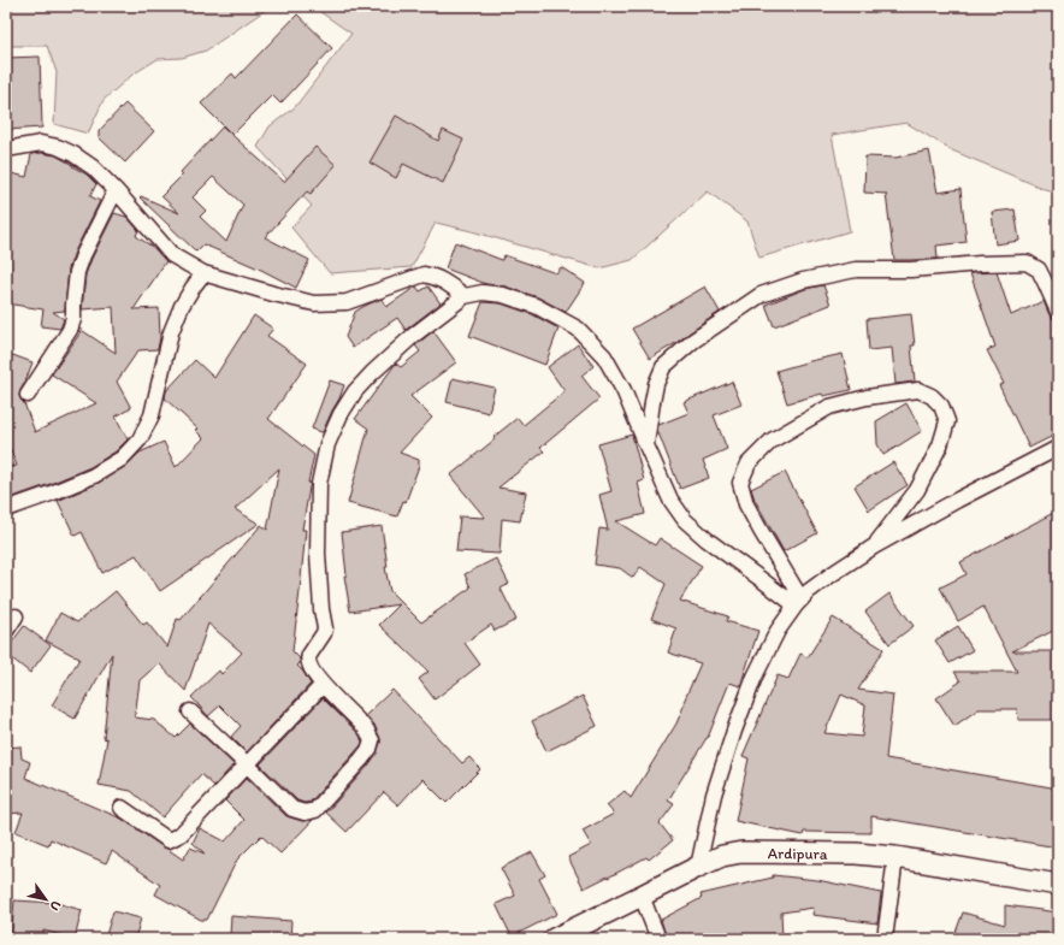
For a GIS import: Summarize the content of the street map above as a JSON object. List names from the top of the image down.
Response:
{
  "streets": {
    "street": ["Ardipura"]
  },
  "north": "bottom right"
}
